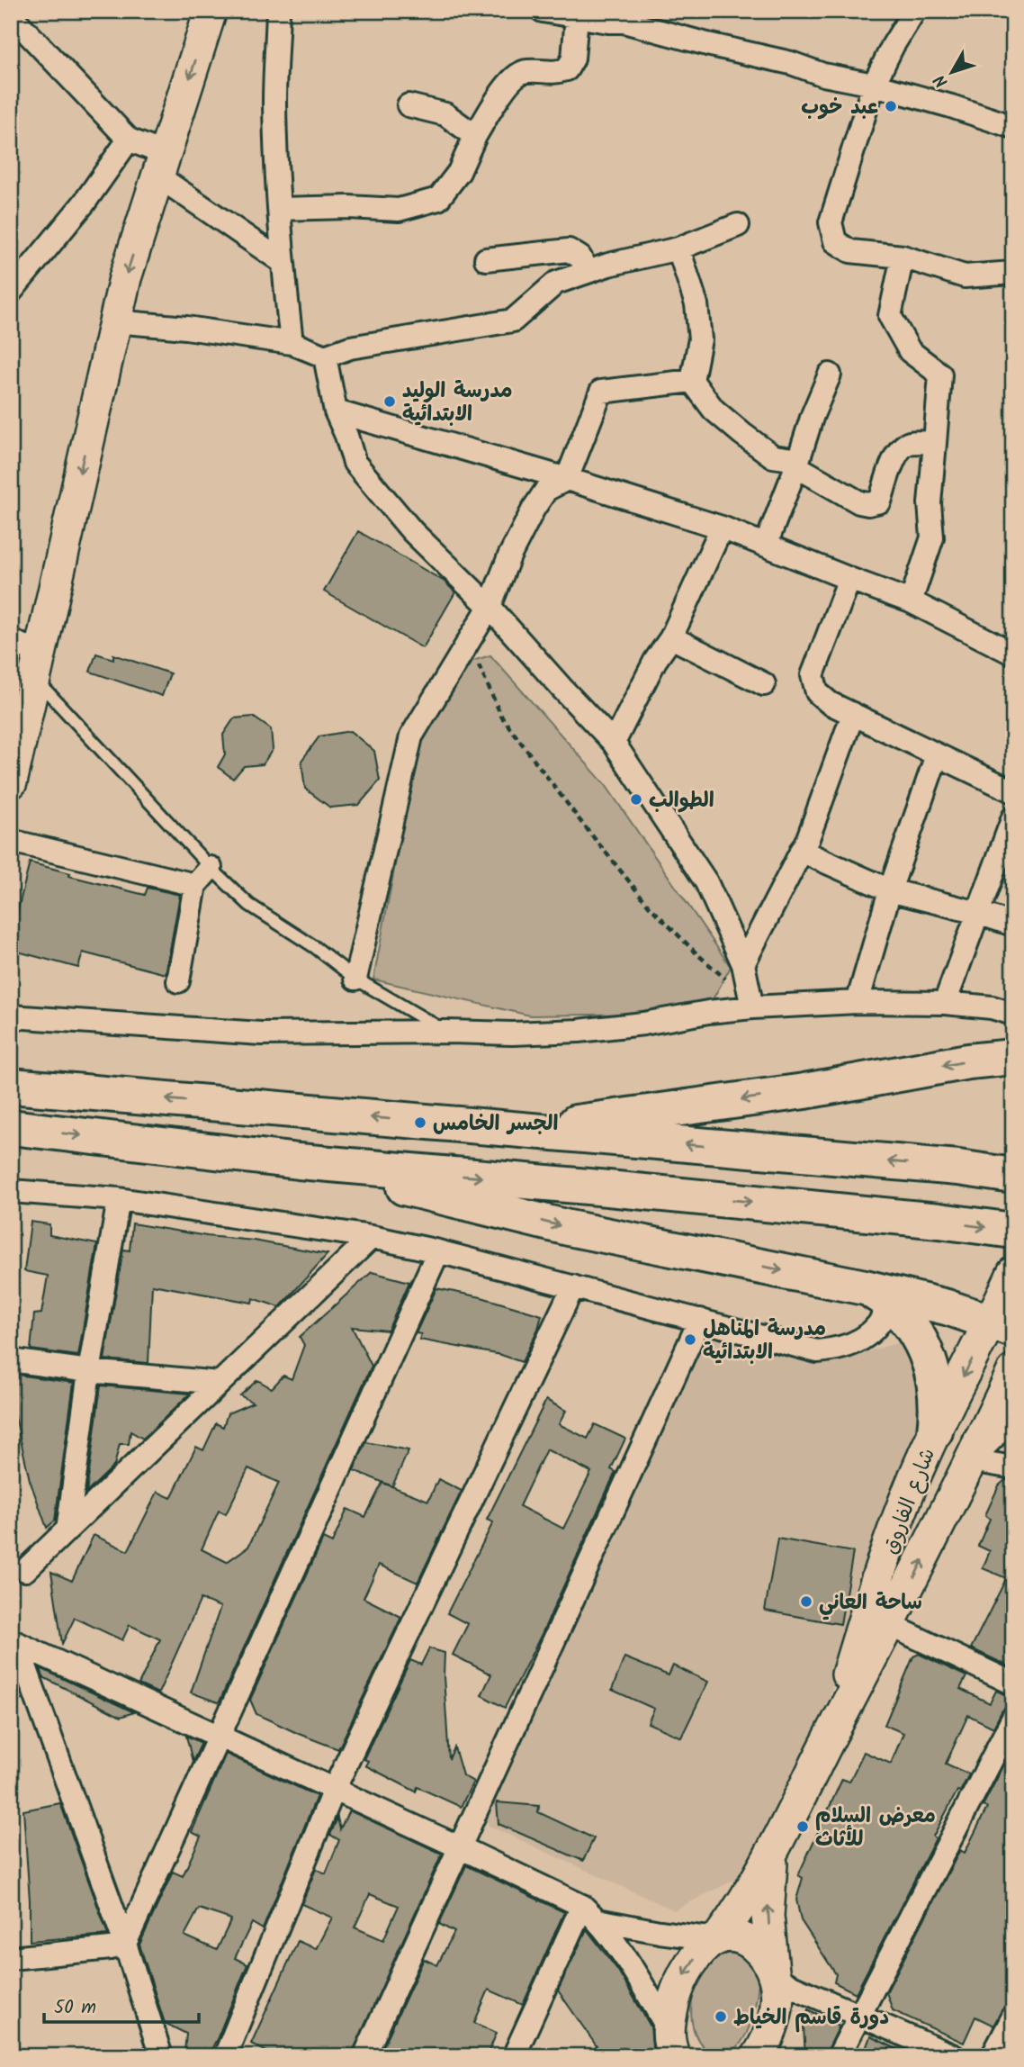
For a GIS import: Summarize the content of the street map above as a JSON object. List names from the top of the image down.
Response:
{
  "streets": {
    "main road": ["شارع الفاروق"]
  },
  "places": [
    "عبد خوب",
    "مدرسة الوليد الابتدائية",
    "الطوالب",
    "الجسر الخامس",
    "مدرسة المناهل الابتدائية",
    "ساحة العاني",
    "معرض السلام للأثاث",
    "دورة قاسم الخياط"
  ],
  "scale_bar": "50 m",
  "north": "bottom left"
}
